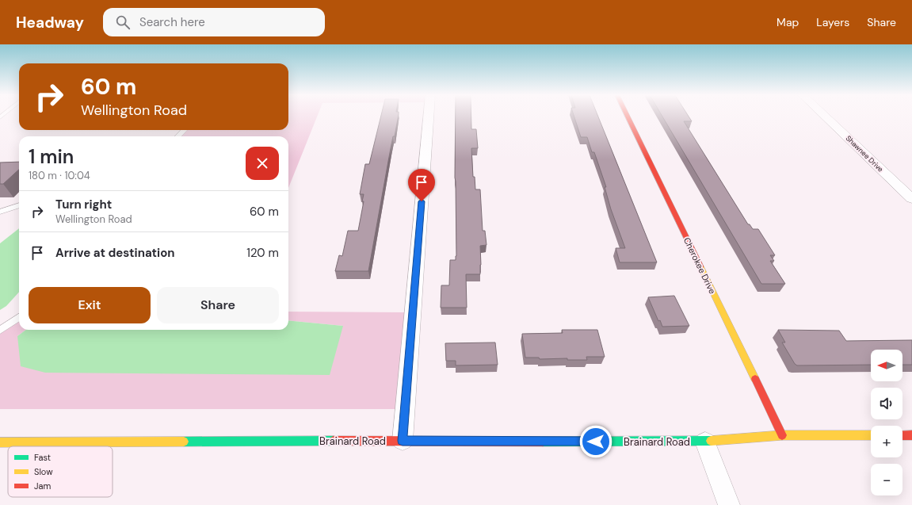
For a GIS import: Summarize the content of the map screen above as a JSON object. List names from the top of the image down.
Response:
{
  "streets": {
    "main road": ["Cherokee Drive", "Brainard Road"],
    "street": ["Shawnee Drive"]
  },
  "crossings": [
    ["Cherokee Drive", "Brainard Road"]
  ],
  "legend": ["Fast", "Slow", "Jam"],
  "north": "left",
  "page": {
    "header": "Headway",
    "search": "Search here",
    "nav": ["Map", "Layers", "Share"],
    "turn": ["60 m", "Wellington Road"],
    "heading": ["1 min", "180 m · 10:04"],
    "list": [
      {
        "name": "Turn right",
        "note": "Wellington Road",
        "value": "60 m"
      },
      {
        "name": "Arrive at destination",
        "value": "120 m"
      }
    ],
    "buttons": ["Exit", "Share"],
    "map_buttons": ["+", "−"]
  }
}
